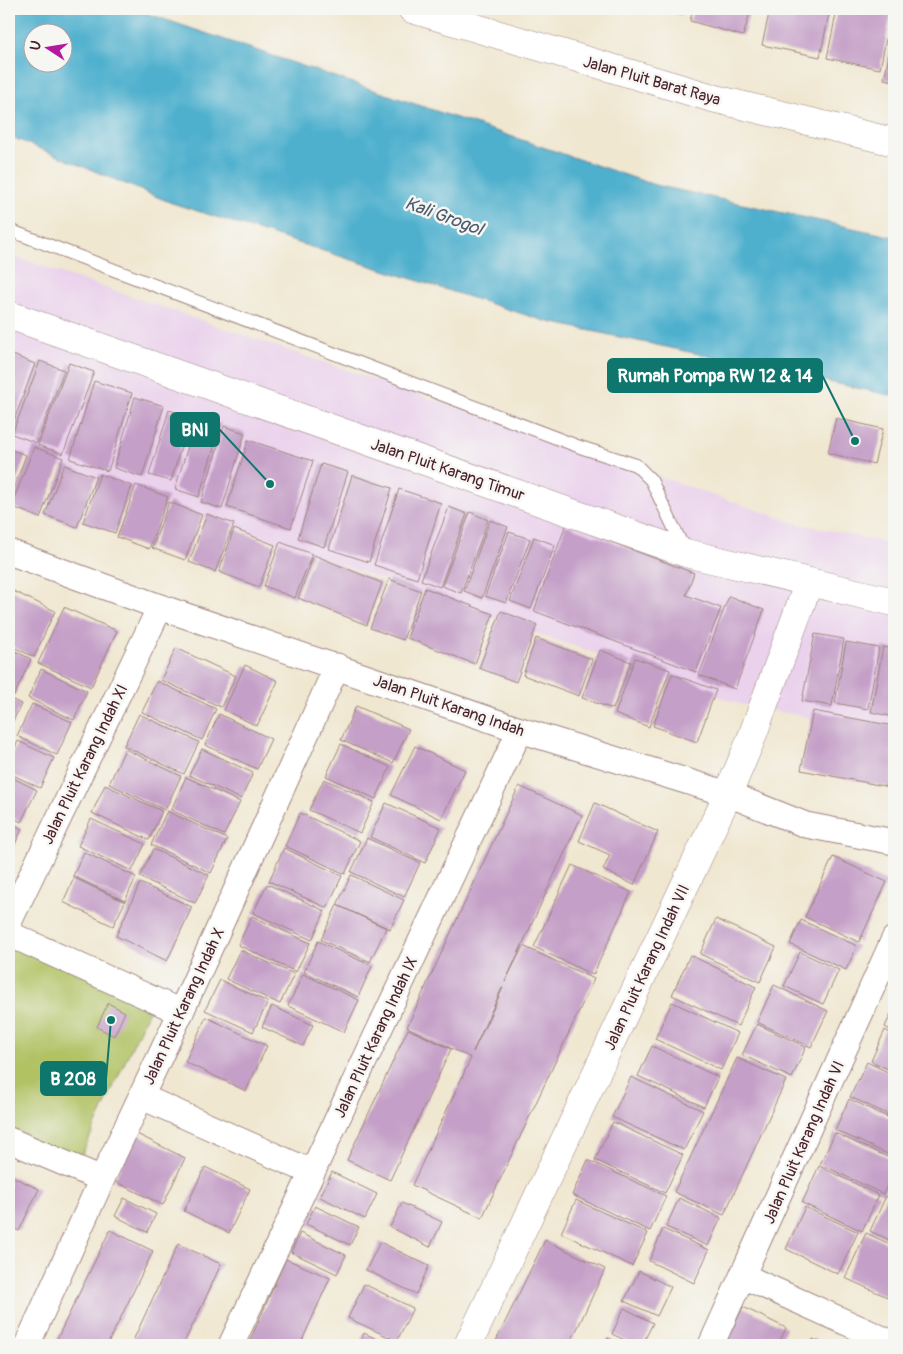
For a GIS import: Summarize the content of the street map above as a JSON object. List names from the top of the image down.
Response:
{
  "streets": {
    "street": [
      "Jalan Pluit Barat Raya",
      "Jalan Pluit Karang Timur",
      "Jalan Pluit Karang Indah",
      "Jalan Pluit Karang Indah XI",
      "Jalan Pluit Karang Indah VII",
      "Jalan Pluit Karang Indah X",
      "Jalan Pluit Karang Indah IX",
      "Jalan Pluit Karang Indah VI"
    ]
  },
  "crossings": [
    ["Jalan Pluit Karang Timur", "Jalan Pluit Karang Indah VII"],
    ["Jalan Pluit Karang Indah", "Jalan Pluit Karang Indah XI"],
    ["Jalan Pluit Karang Indah", "Jalan Pluit Karang Indah VII"],
    ["Jalan Pluit Karang Indah", "Jalan Pluit Karang Indah X"],
    ["Jalan Pluit Karang Indah", "Jalan Pluit Karang Indah IX"]
  ],
  "water": ["Kali Grogol"],
  "places": ["Rumah Pompa RW 12 & 14", "BNI", "B 208"],
  "north": "left"
}
